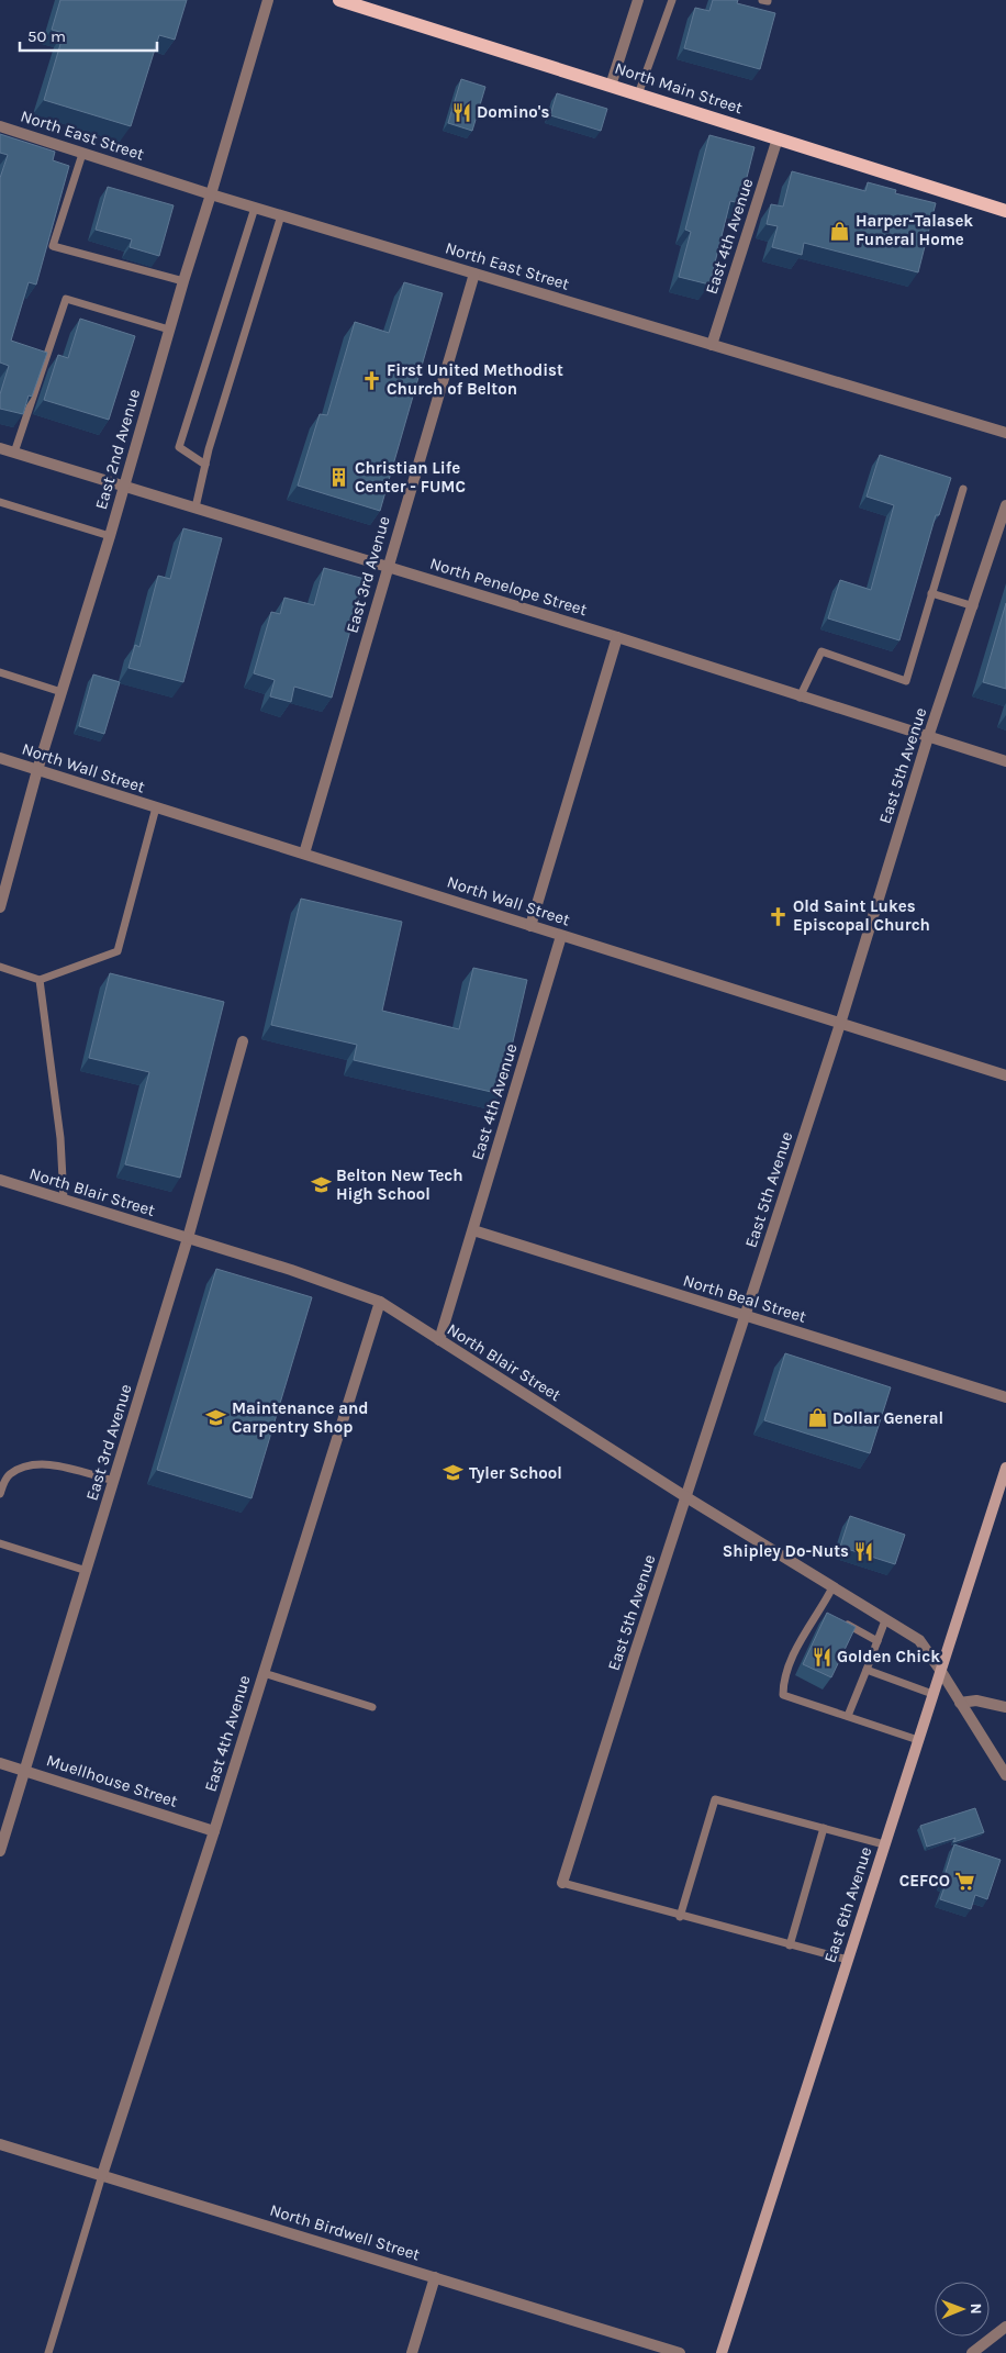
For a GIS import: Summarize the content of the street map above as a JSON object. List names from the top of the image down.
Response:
{
  "streets": {
    "main road": ["North Main Street", "East 6th Avenue"],
    "street": [
      "North East Street",
      "East 4th Avenue",
      "East 2nd Avenue",
      "East 3rd Avenue",
      "North Penelope Street",
      "East 5th Avenue",
      "North Wall Street",
      "North Blair Street",
      "North Beal Street",
      "Muellhouse Street",
      "North Birdwell Street"
    ]
  },
  "crossings": [
    ["North Main Street", "East 4th Avenue"],
    ["North East Street", "East 4th Avenue"],
    ["North East Street", "East 2nd Avenue"],
    ["North East Street", "East 3rd Avenue"],
    ["East 4th Avenue", "North Wall Street"],
    ["East 4th Avenue", "North Blair Street"],
    ["East 4th Avenue", "North Beal Street"],
    ["East 4th Avenue", "Muellhouse Street"],
    ["East 4th Avenue", "North Birdwell Street"],
    ["East 2nd Avenue", "North Penelope Street"],
    ["East 2nd Avenue", "North Wall Street"],
    ["East 3rd Avenue", "North Penelope Street"],
    ["East 3rd Avenue", "North Wall Street"],
    ["East 3rd Avenue", "North Blair Street"],
    ["East 3rd Avenue", "Muellhouse Street"],
    ["North Penelope Street", "East 5th Avenue"],
    ["East 5th Avenue", "North Wall Street"],
    ["East 5th Avenue", "North Blair Street"],
    ["East 5th Avenue", "North Beal Street"],
    ["North Blair Street", "East 6th Avenue"]
  ],
  "places": {
    "restaurant": ["Domino's", "Shipley Do-Nuts", "Golden Chick"],
    "shop": ["Harper-Talasek Funeral Home", "Dollar General"],
    "church": ["First United Methodist Church of Belton", "Old Saint Lukes Episcopal Church"],
    "building": ["Christian Life Center - FUMC"],
    "school or university": ["Belton New Tech High School", "Maintenance and Carpentry Shop", "Tyler School"],
    "supermarket": ["CEFCO"]
  },
  "scale_bar": "50 m",
  "north": "right"
}
